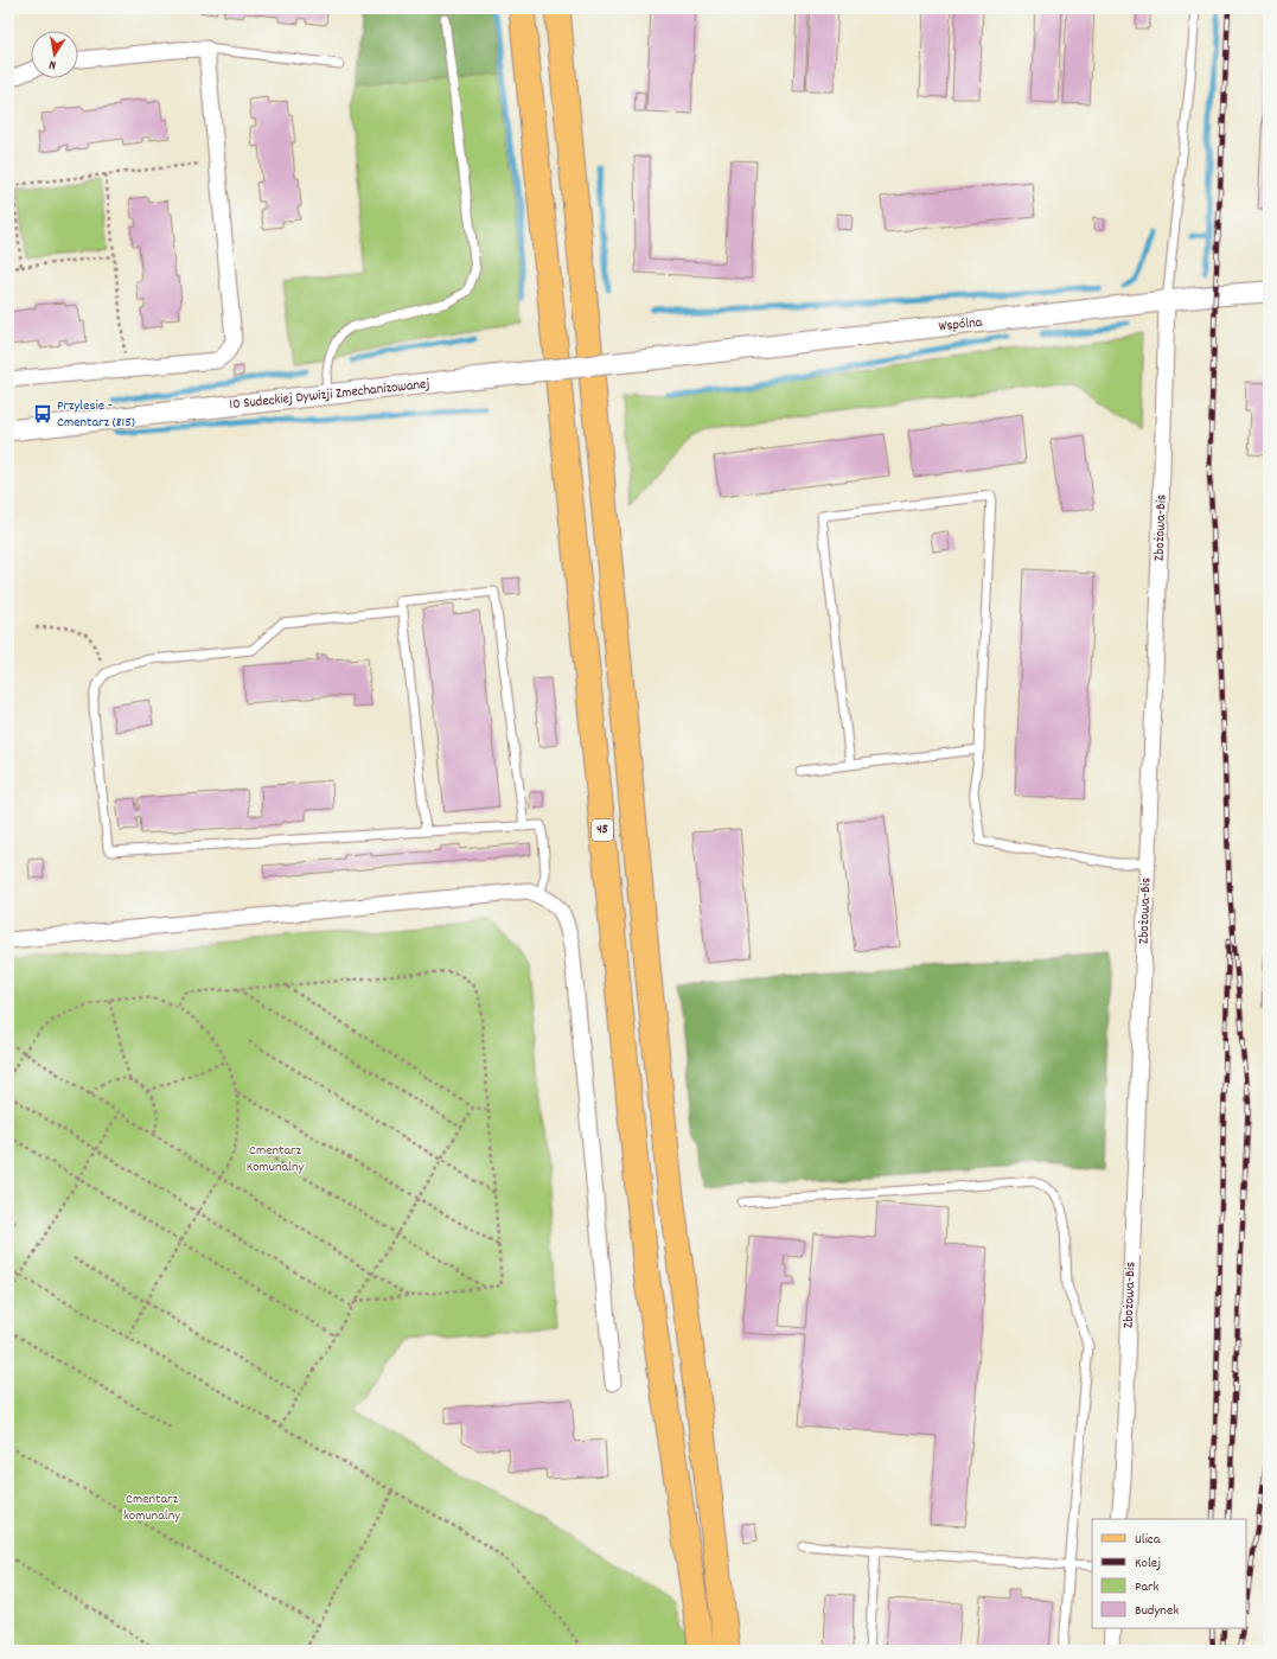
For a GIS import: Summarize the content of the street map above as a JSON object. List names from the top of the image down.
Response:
{
  "streets": {
    "main road": ["45"],
    "street": ["Wspólna", "10 Sudeckiej Dywizji Zmechanizowanej", "Zbożowa-Bis"]
  },
  "crossings": [
    ["Wspólna", "10 Sudeckiej Dywizji Zmechanizowanej"],
    ["Wspólna", "Zbożowa-Bis"]
  ],
  "parks": ["Cmentarz Komunalny", "Cmentarz komunalny"],
  "places": {
    "bus stop": ["Przylesie - Cmentarz (815)"]
  },
  "legend": [
    "Ulica",
    "Kolej",
    "Park",
    "Budynek"
  ],
  "north": "bottom"
}
